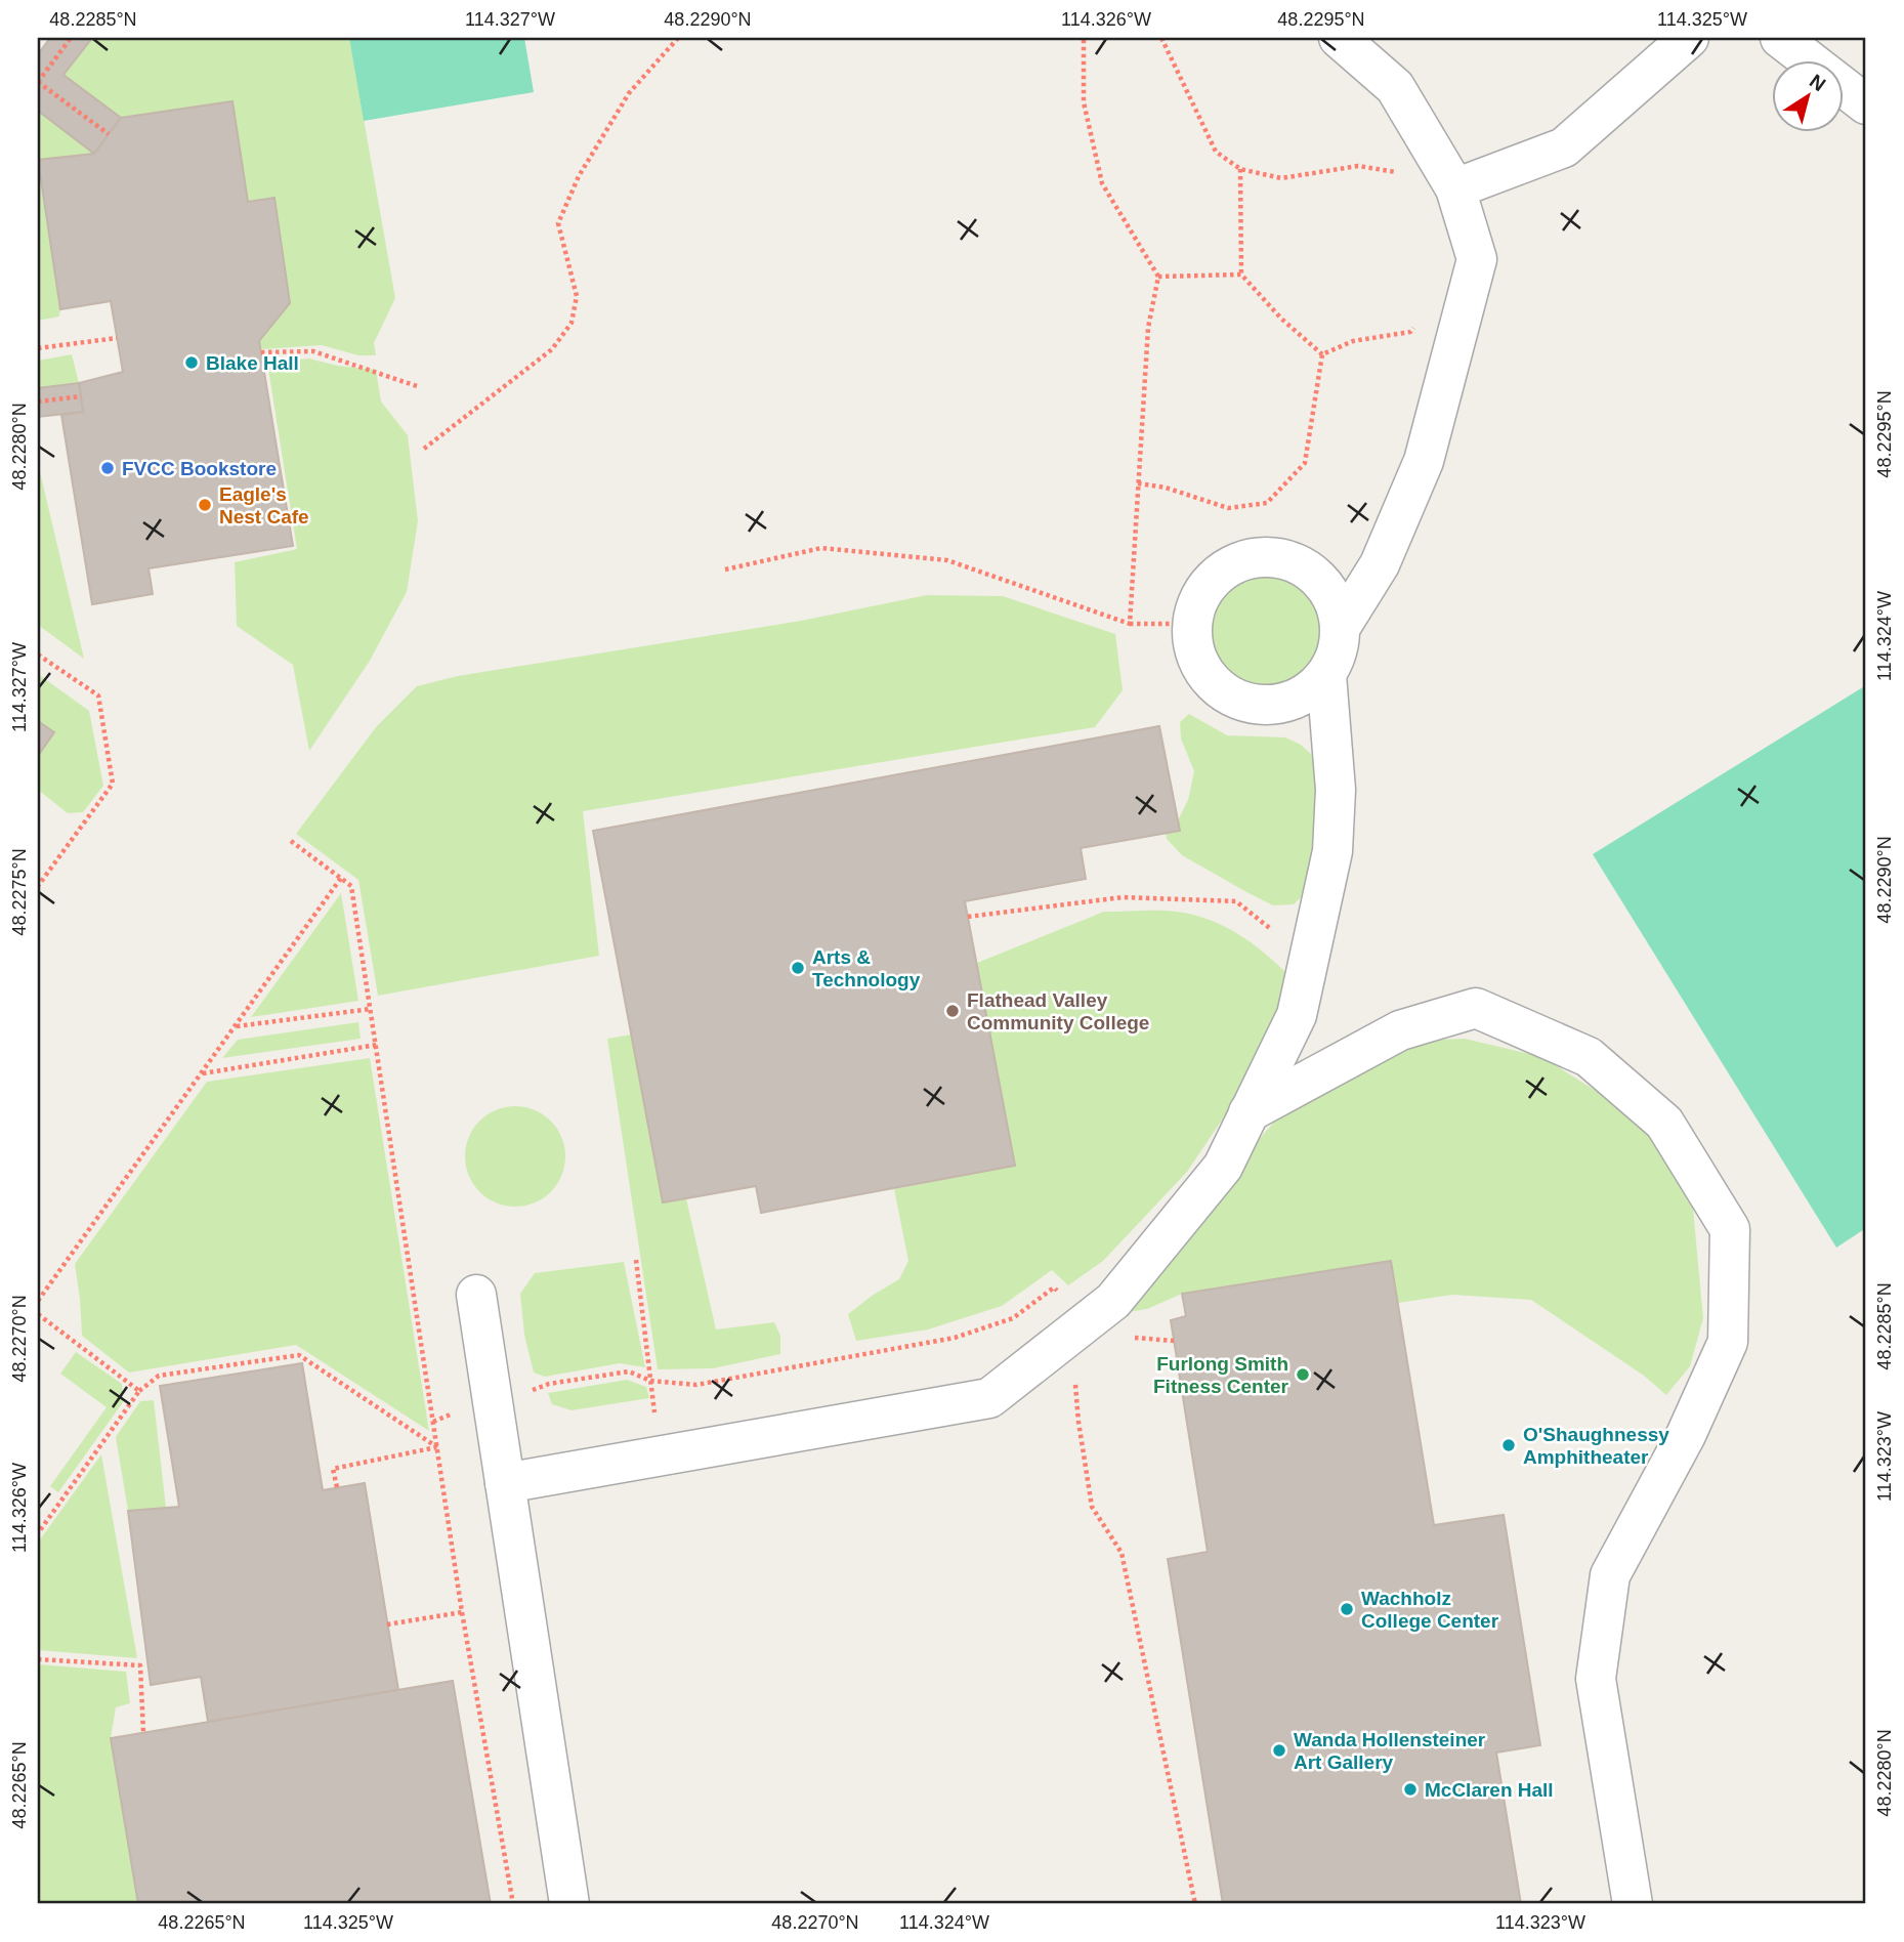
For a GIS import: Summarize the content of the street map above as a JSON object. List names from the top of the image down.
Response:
{
  "places": [
    "Blake Hall",
    "FVCC Bookstore",
    "Eagle's Nest Cafe",
    "Arts & Technology",
    "Flathead Valley Community College",
    "Furlong Smith Fitness Center",
    "O'Shaughnessy Amphitheater",
    "Wachholz College Center",
    "Wanda Hollensteiner Art Gallery",
    "McClaren Hall"
  ],
  "north": "top right",
  "coordinates": [
    "48.2285°N",
    "114.327°W",
    "48.2290°N",
    "114.326°W",
    "48.2295°N",
    "114.325°W",
    "48.2280°N",
    "114.324°W",
    "48.2275°N",
    "48.2270°N",
    "114.323°W",
    "48.2265°N"
  ]
}
